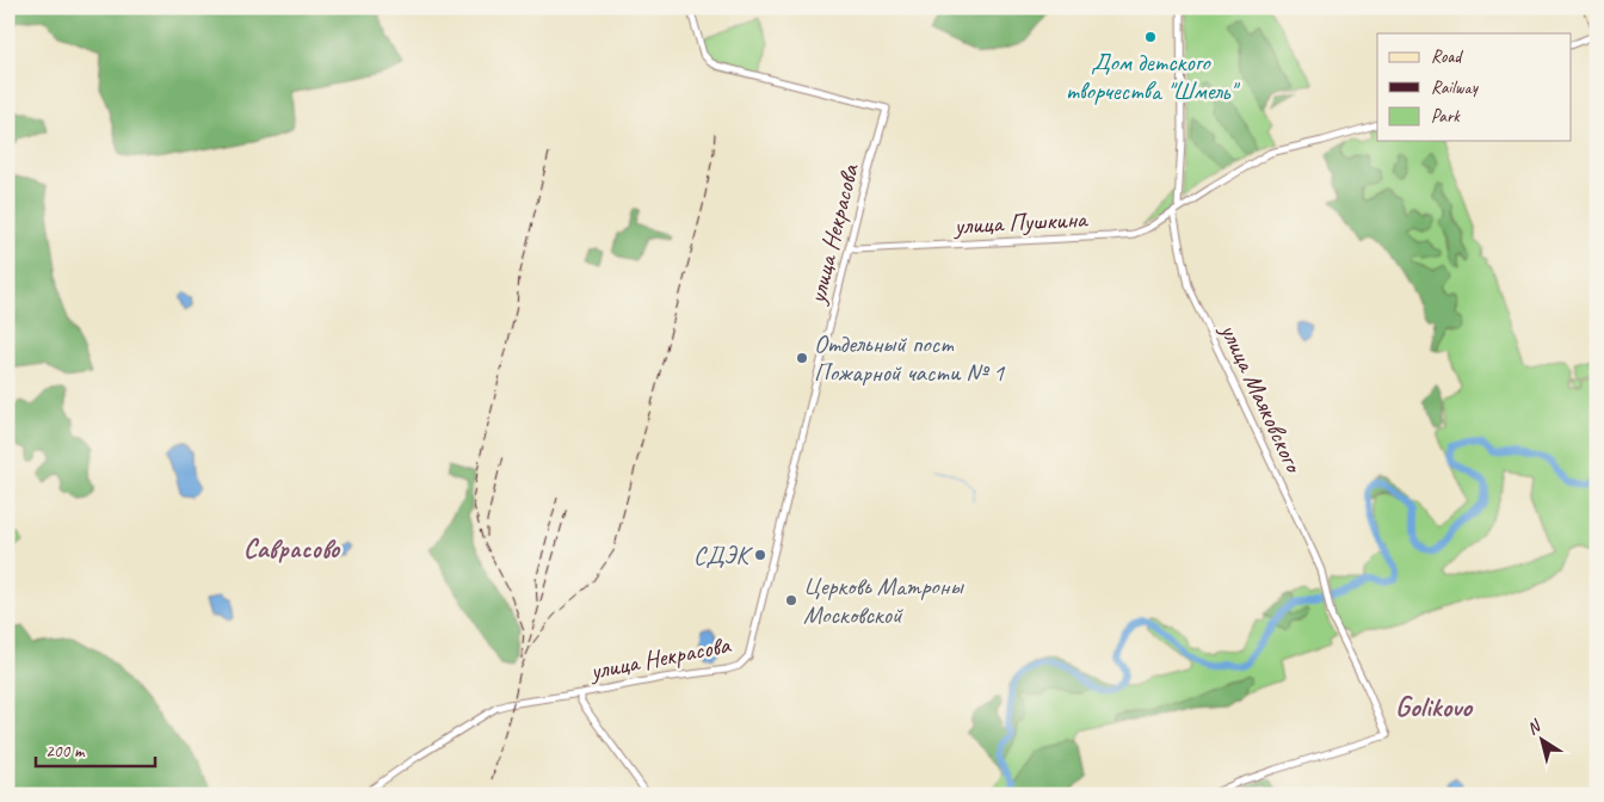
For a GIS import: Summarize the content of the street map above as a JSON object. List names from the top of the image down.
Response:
{
  "streets": {
    "street": ["улица Пушкина", "улица Некрасова", "улица Маяковского"]
  },
  "crossings": [
    ["улица Пушкина", "улица Некрасова"],
    ["улица Пушкина", "улица Маяковского"]
  ],
  "districts": ["Саврасово", "Golikovo"],
  "places": [
    "Дом детского творчества \"Шмель\"",
    "Отдельный пост Пожарной части № 1",
    "СДЭК",
    "Церковь Матроны Московской"
  ],
  "legend": ["Road", "Railway", "Park"],
  "scale_bar": "200 m",
  "north": "top left"
}
